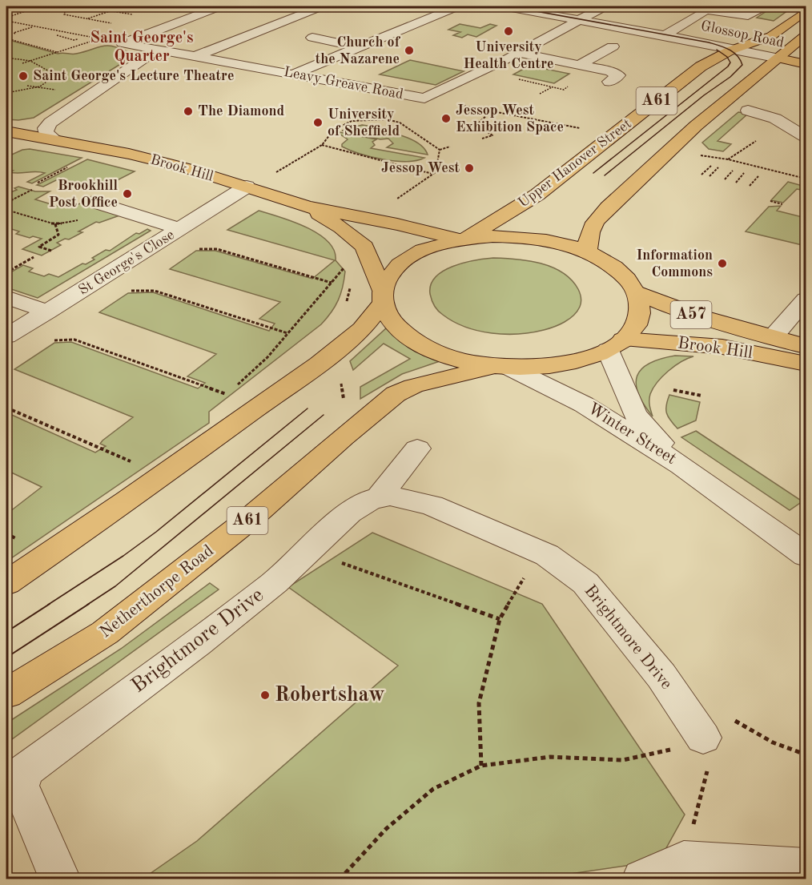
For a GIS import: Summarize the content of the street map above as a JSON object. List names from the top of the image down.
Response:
{
  "streets": {
    "main road": [
      "Glossop Road",
      "A61",
      "Upper Hanover Street",
      "Brook Hill",
      "A57",
      "Netherthorpe Road"
    ],
    "street": [
      "Leavy Greave Road",
      "St George's Close",
      "Winter Street",
      "Brightmore Drive"
    ]
  },
  "crossings": [
    ["Glossop Road", "A61"],
    ["Glossop Road", "Upper Hanover Street"],
    ["Upper Hanover Street", "Brook Hill"],
    ["Brook Hill", "St George's Close"],
    ["Brook Hill", "Winter Street"],
    ["Brook Hill", "Netherthorpe Road"],
    ["Winter Street", "Netherthorpe Road"]
  ],
  "districts": ["Saint George's Quarter"],
  "places": [
    "University Health Centre",
    "Church of the Nazarene",
    "Saint George's Lecture Theatre",
    "The Diamond",
    "Jessop West Exhibition Space",
    "University of Sheffield",
    "Jessop West",
    "Brookhill Post Office",
    "Information Commons",
    "Robertshaw"
  ]
}
